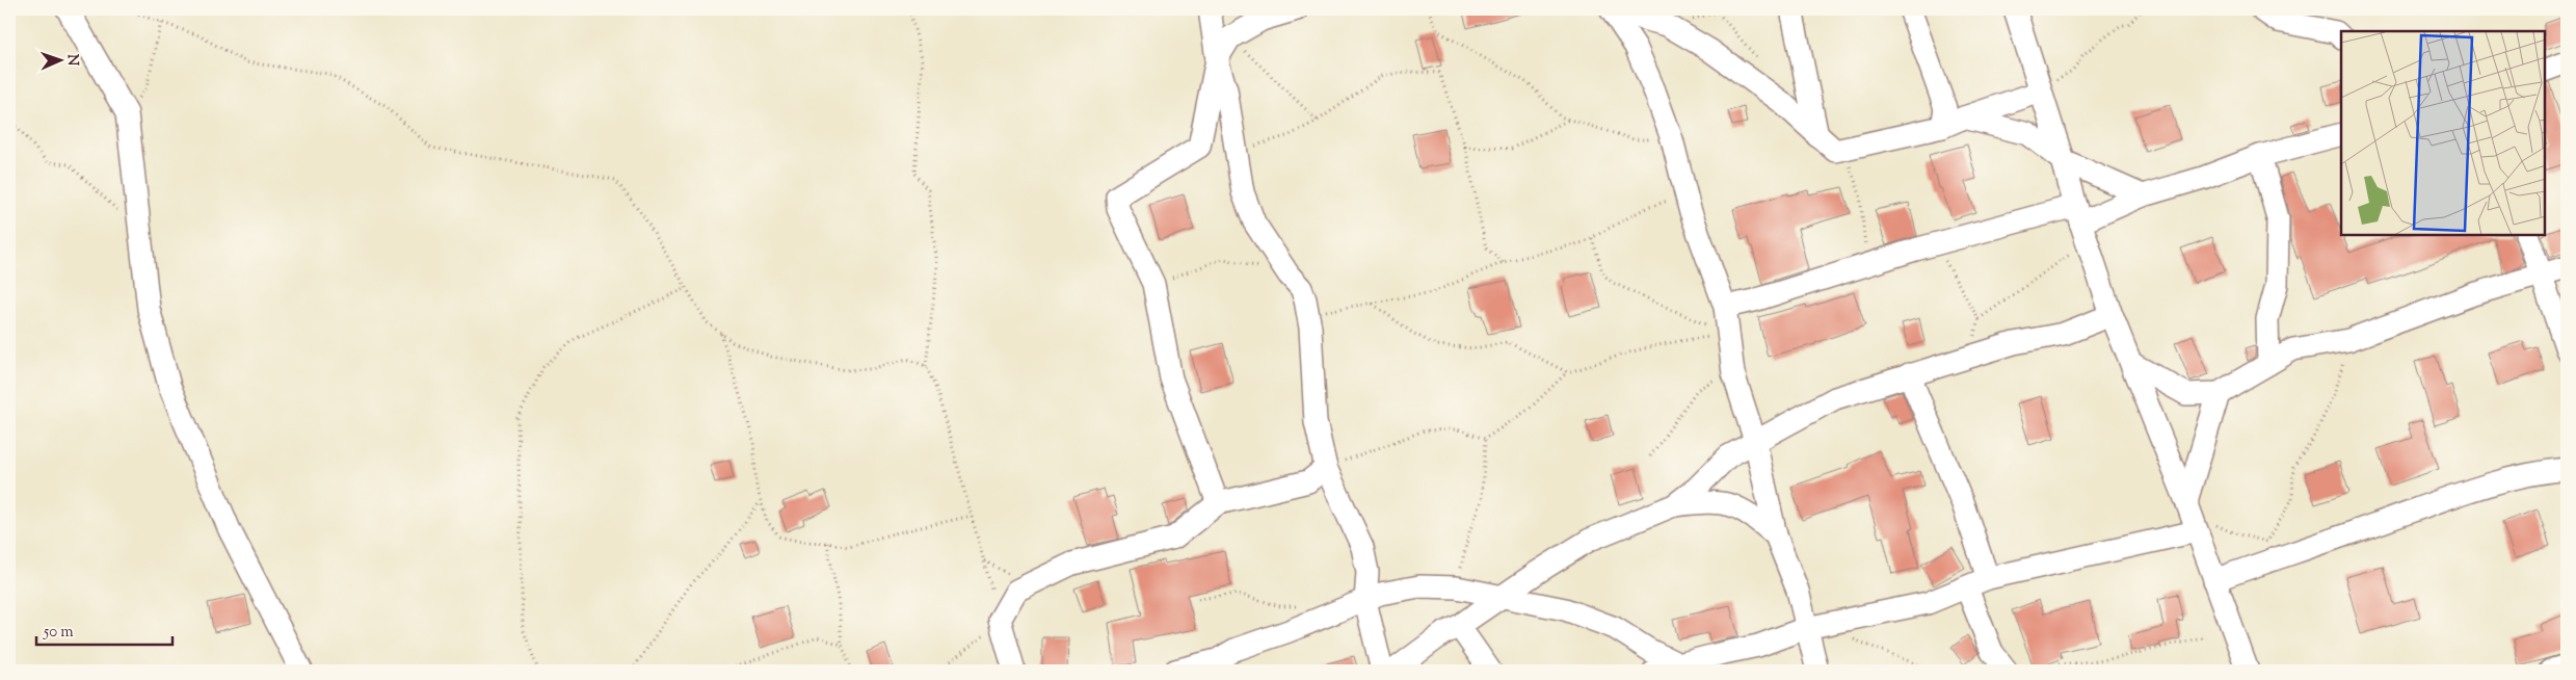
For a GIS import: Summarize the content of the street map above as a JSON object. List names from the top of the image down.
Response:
{
  "scale_bar": "50 m",
  "north": "right"
}
